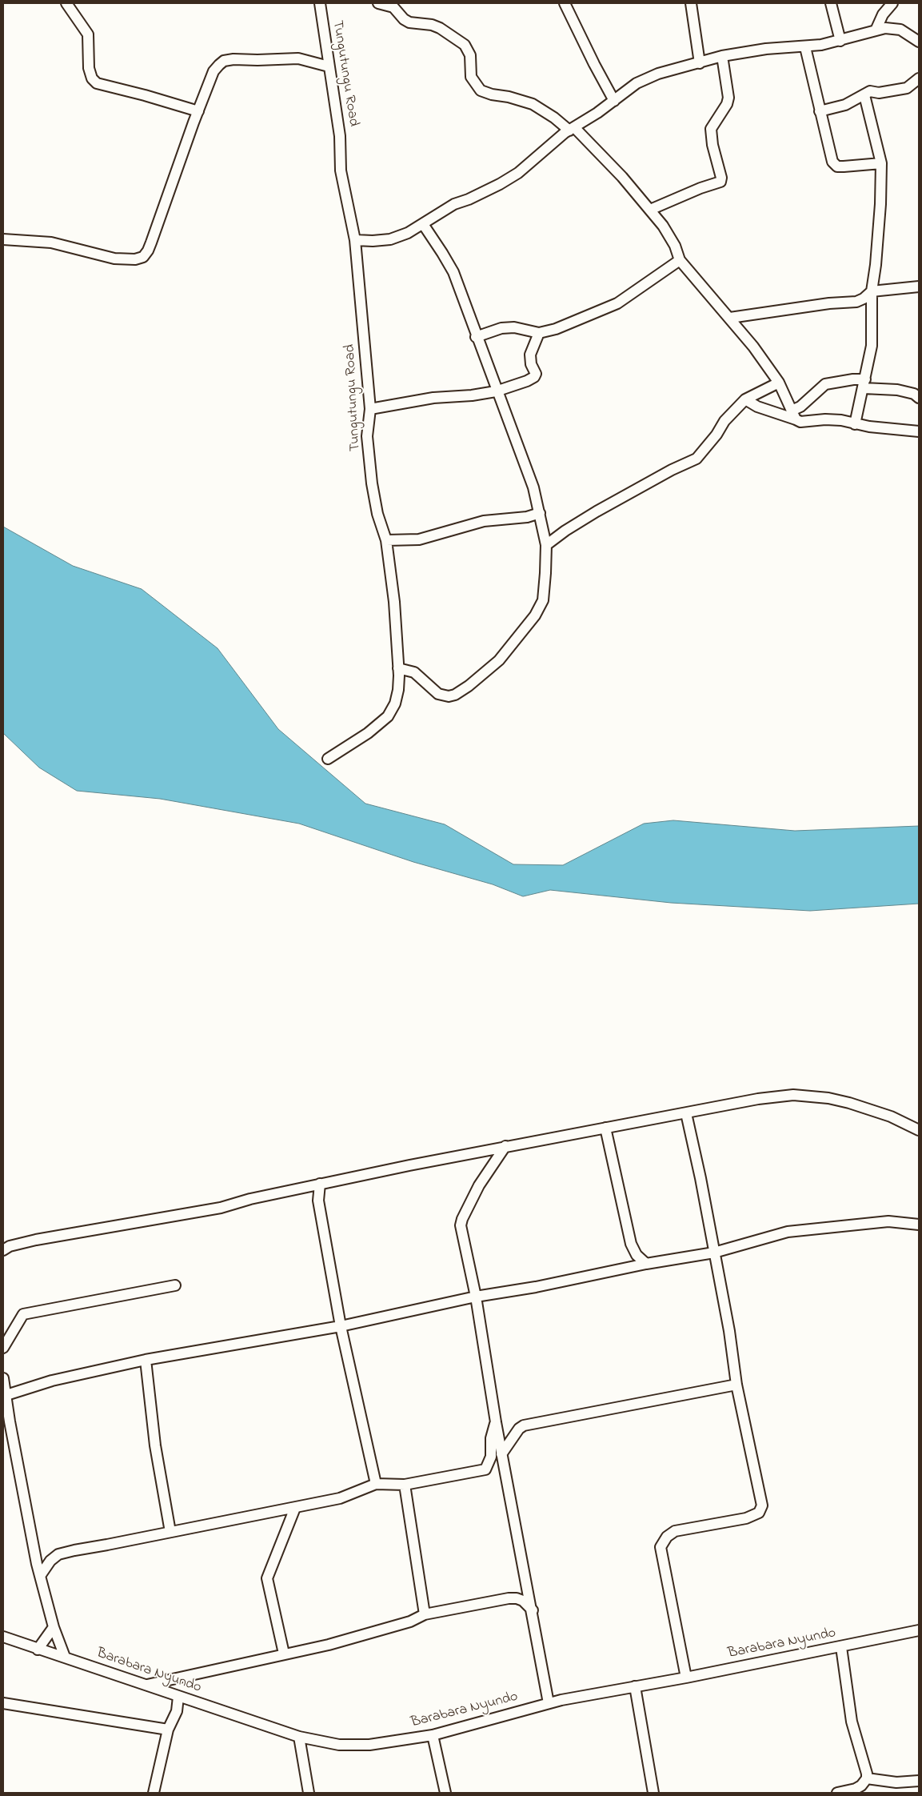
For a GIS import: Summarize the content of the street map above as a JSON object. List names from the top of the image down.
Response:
{
  "streets": {
    "street": ["Tungutungu Road", "Barabara Nyundo"]
  }
}
